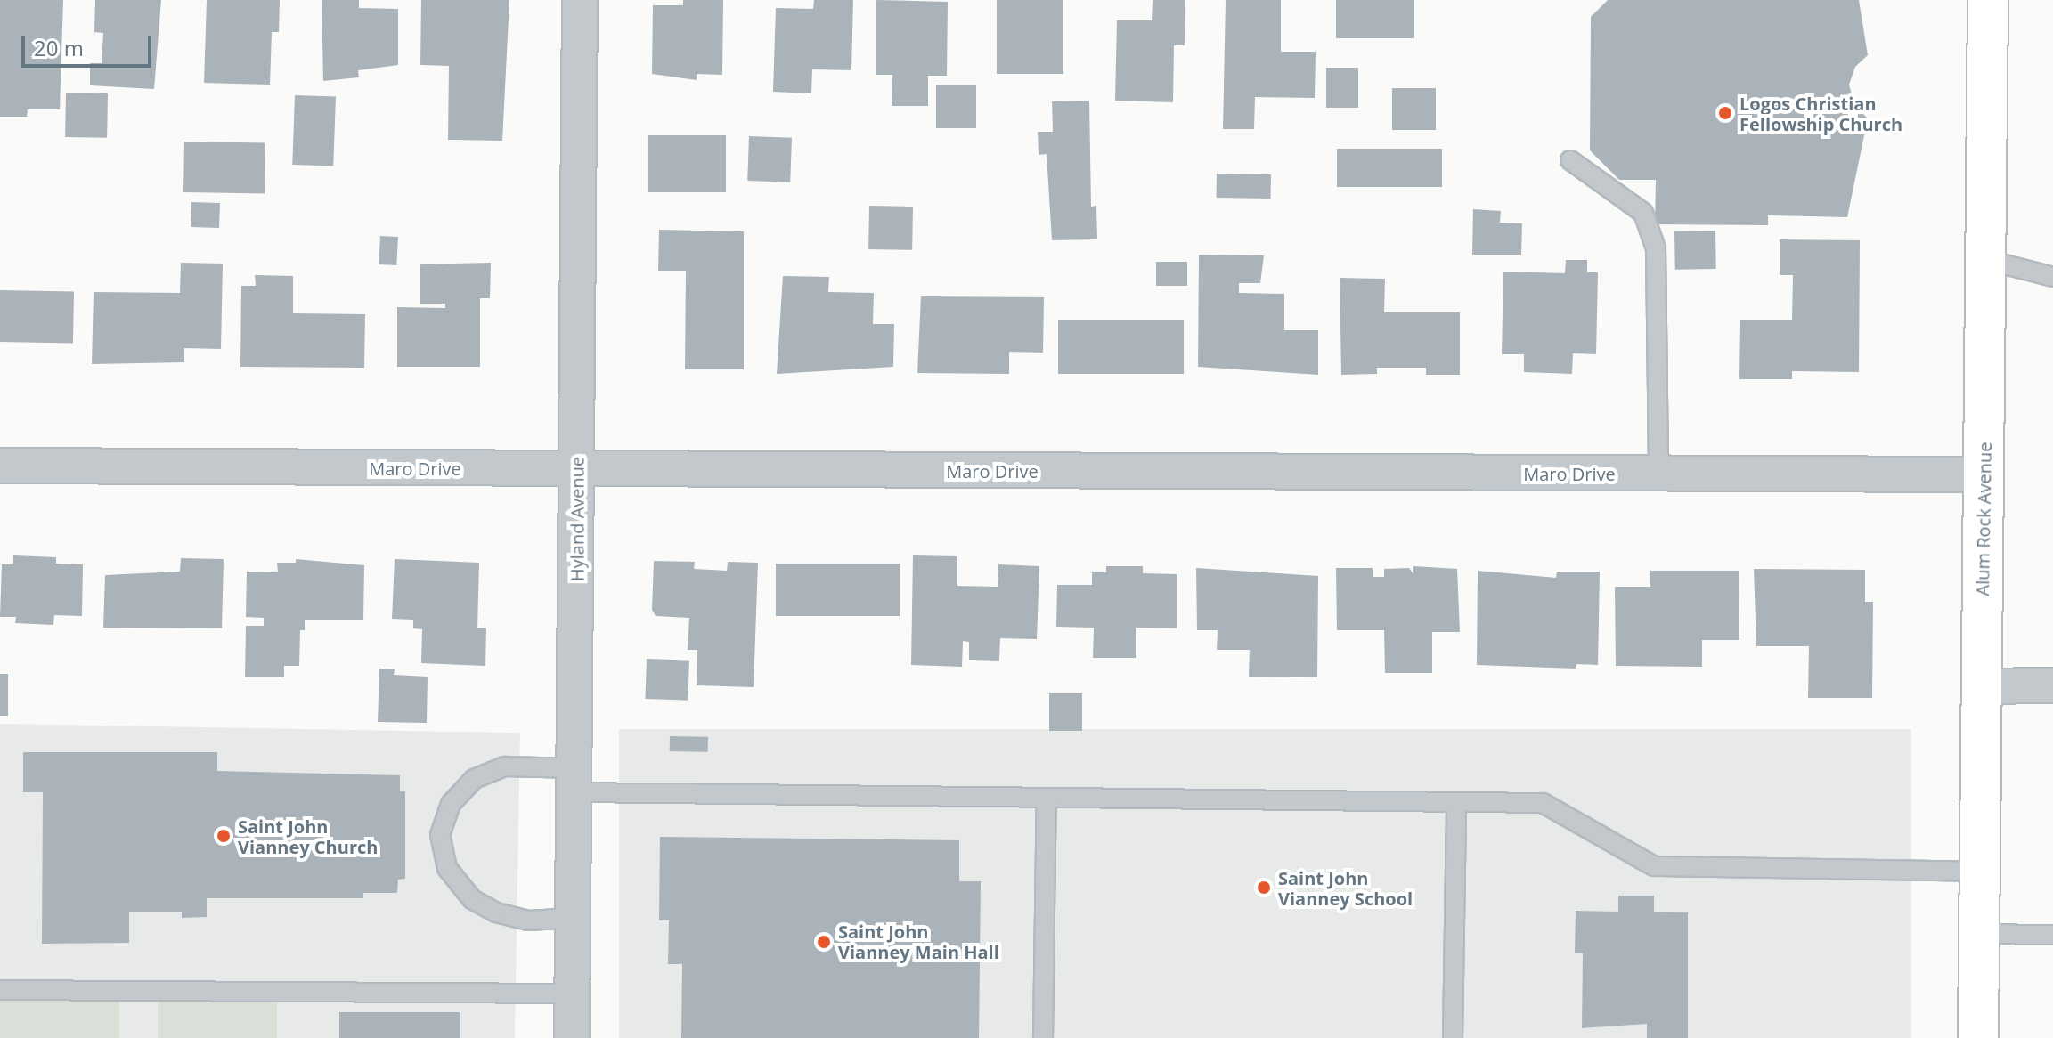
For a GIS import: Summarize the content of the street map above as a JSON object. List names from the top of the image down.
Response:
{
  "streets": {
    "main road": ["Alum Rock Avenue"],
    "street": ["Maro Drive", "Hyland Avenue"]
  },
  "crossings": [
    ["Maro Drive", "Hyland Avenue"],
    ["Maro Drive", "Alum Rock Avenue"]
  ],
  "places": [
    "Logos Christian Fellowship Church",
    "Saint John Vianney Church",
    "Saint John Vianney School",
    "Saint John Vianney Main Hall"
  ],
  "scale_bar": "20 m"
}
